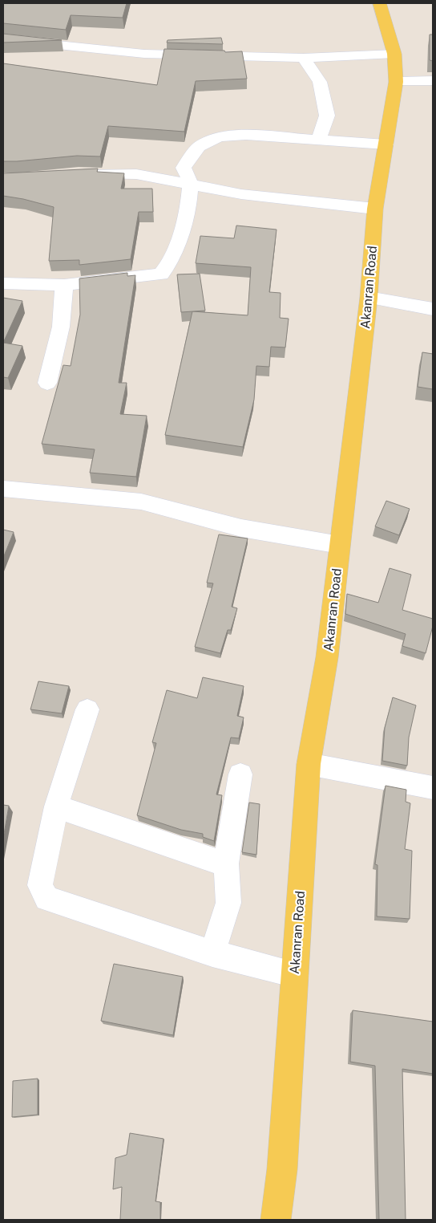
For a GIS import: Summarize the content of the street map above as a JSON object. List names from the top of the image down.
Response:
{
  "streets": {
    "main road": ["Akanran Road"]
  }
}
